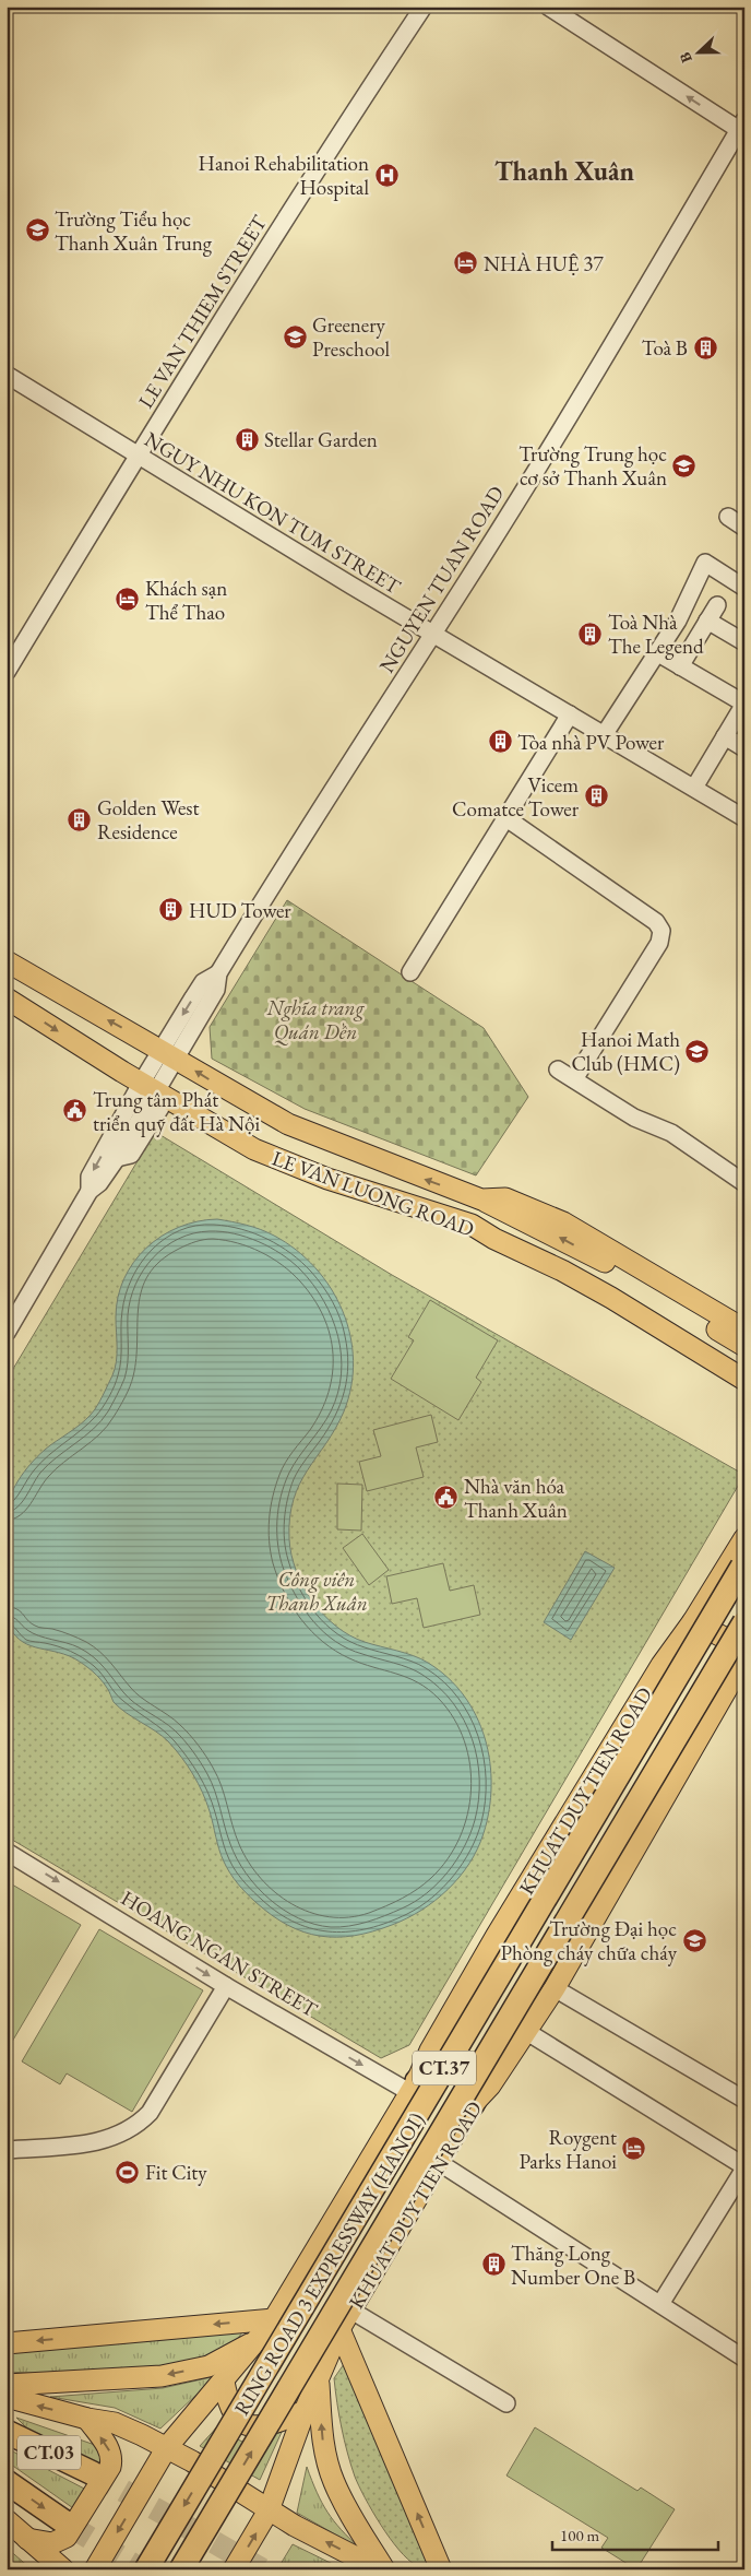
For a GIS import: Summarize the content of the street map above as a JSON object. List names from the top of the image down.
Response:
{
  "streets": {
    "highway": ["CT.37", "RING ROAD 3 EXPRESSWAY (HANOI)", "CT.03"],
    "main road": ["LE VAN LUONG ROAD", "KHUAT DUY TIEN ROAD"],
    "street": [
      "LE VAN THIEM STREET",
      "NGUY NHU KON TUM STREET",
      "NGUYEN TUAN ROAD",
      "HOANG NGAN STREET"
    ]
  },
  "crossings": [
    ["LE VAN THIEM STREET", "NGUY NHU KON TUM STREET"],
    ["NGUY NHU KON TUM STREET", "NGUYEN TUAN ROAD"],
    ["NGUYEN TUAN ROAD", "LE VAN LUONG ROAD"],
    ["KHUAT DUY TIEN ROAD", "HOANG NGAN STREET"]
  ],
  "one_way": ["HOANG NGAN STREET"],
  "districts": ["Thanh Xuân"],
  "parks": ["Nghĩa trang Quán Dền", "Công viên Thanh Xuân"],
  "places": {
    "hospital": ["Hanoi Rehabilitation Hospital"],
    "school or university": [
      "Trường Tiểu học Thanh Xuân Trung",
      "Greenery Preschool",
      "Trường Trung học cơ sở Thanh Xuân",
      "Hanoi Math Club (HMC)",
      "Trường Đại học Phòng cháy chữa cháy"
    ],
    "hotel": ["NHÀ HUỆ 37", "Khách sạn Thể Thao", "Roygent Parks Hanoi"],
    "building": [
      "Toà B",
      "Stellar Garden",
      "Toà Nhà The Legend",
      "Tòa nhà PV Power",
      "Vicem Comatce Tower",
      "Golden West Residence",
      "HUD Tower",
      "Thăng Long Number One B"
    ],
    "public building": ["Trung tâm Phát triển quỹ đất Hà Nội", "Nhà văn hóa Thanh Xuân"],
    "sports": ["Fit City"]
  },
  "scale_bar": "100 m",
  "north": "left"
}
